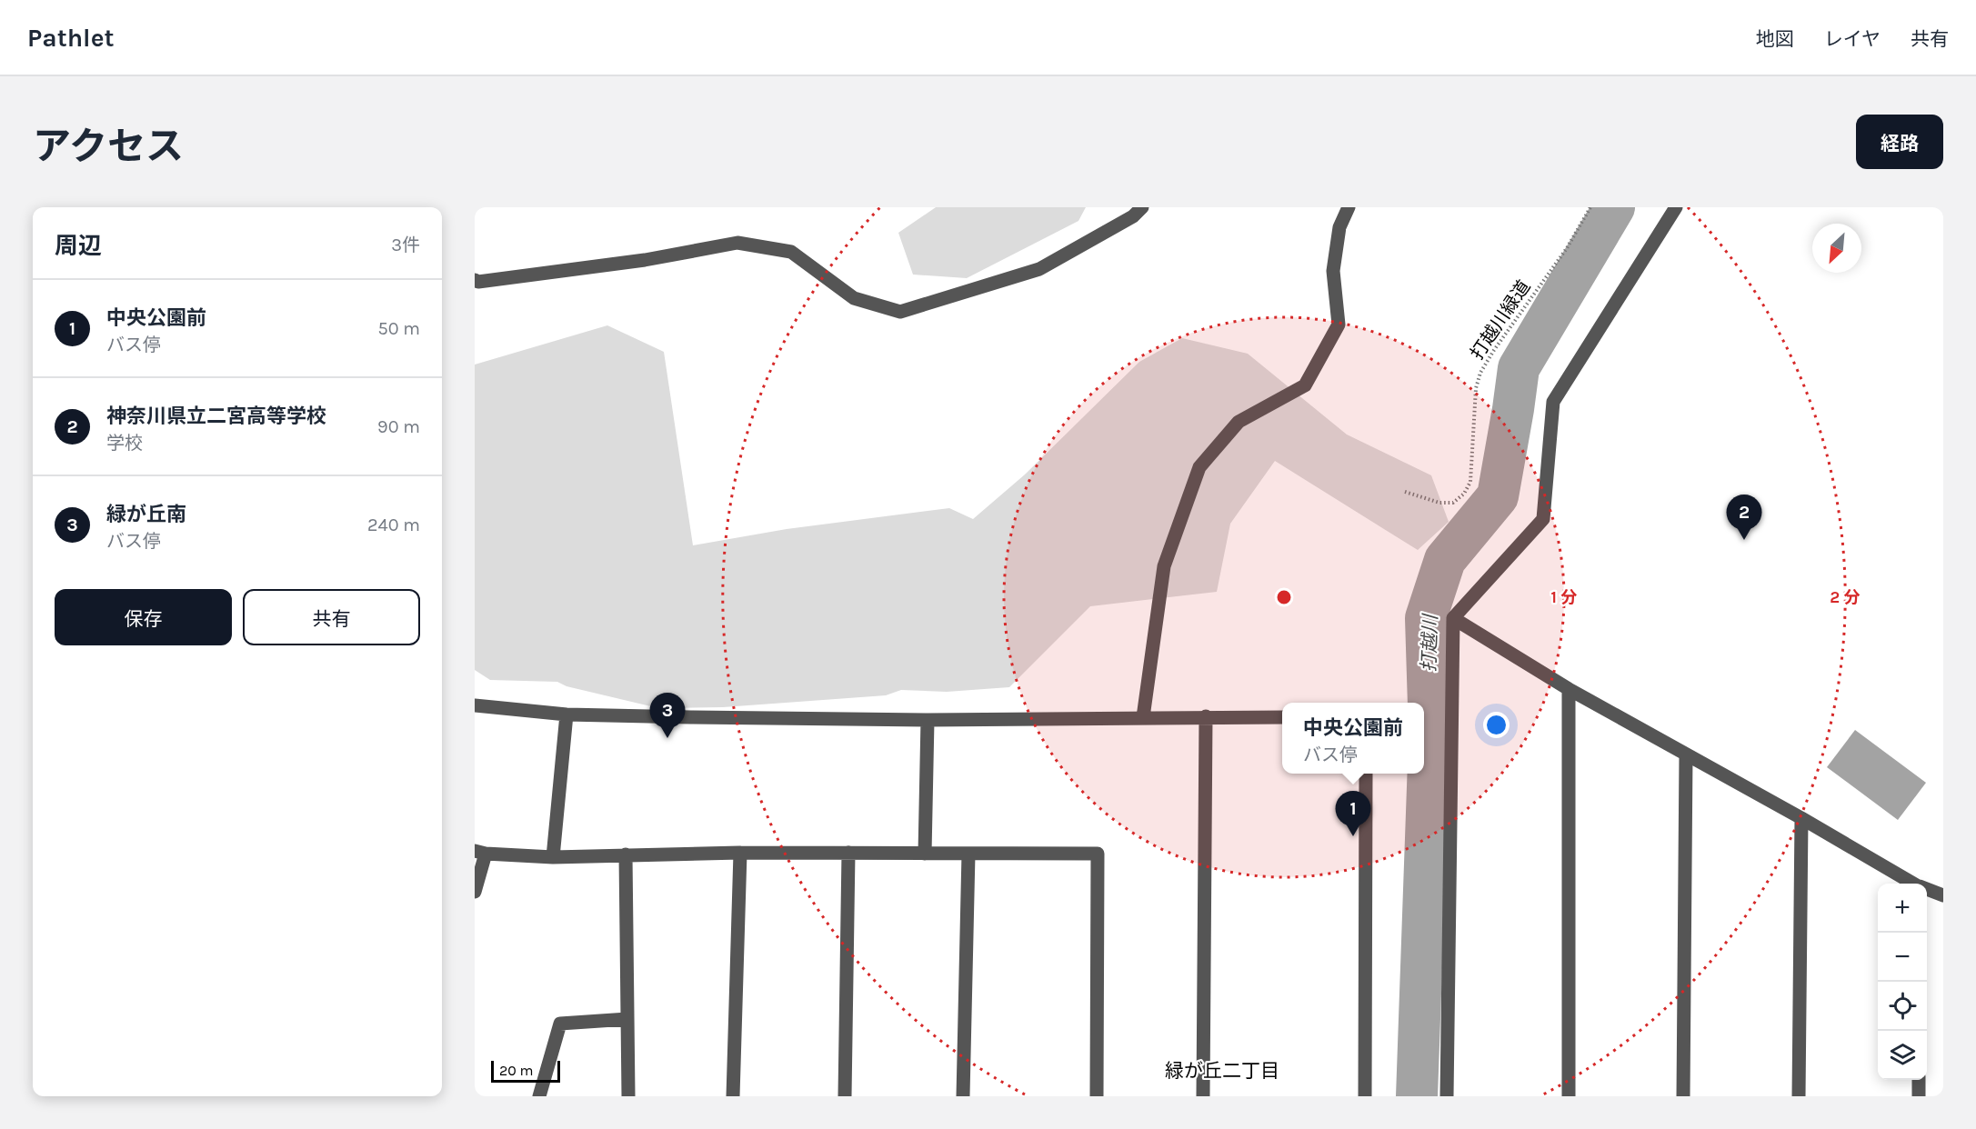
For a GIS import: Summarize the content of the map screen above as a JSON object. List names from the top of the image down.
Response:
{
  "streets": {
    "path": ["打越川緑道"]
  },
  "districts": ["緑が丘二丁目"],
  "water": ["打越川"],
  "scale_bar": "20 m",
  "north": "bottom left",
  "page": {
    "header": "Pathlet",
    "nav": ["地図", "レイヤ", "共有"],
    "title": "アクセス",
    "buttons": [
      "経路",
      ["保存", "共有"]
    ],
    "heading": ["周辺", "3件"],
    "list": [
      {
        "mark": "1",
        "name": "中央公園前",
        "note": "バス停",
        "value": "50 m"
      },
      {
        "mark": "2",
        "name": "神奈川県立二宮高等学校",
        "note": "学校",
        "value": "90 m"
      },
      {
        "mark": "3",
        "name": "緑が丘南",
        "note": "バス停",
        "value": "240 m"
      }
    ],
    "pins": ["2", "3", "1"],
    "popup": ["中央公園前", "バス停"],
    "map_buttons": ["+", "−"],
    "scale": "20 m"
  },
  "rings": ["1 分", "2 分"]
}
